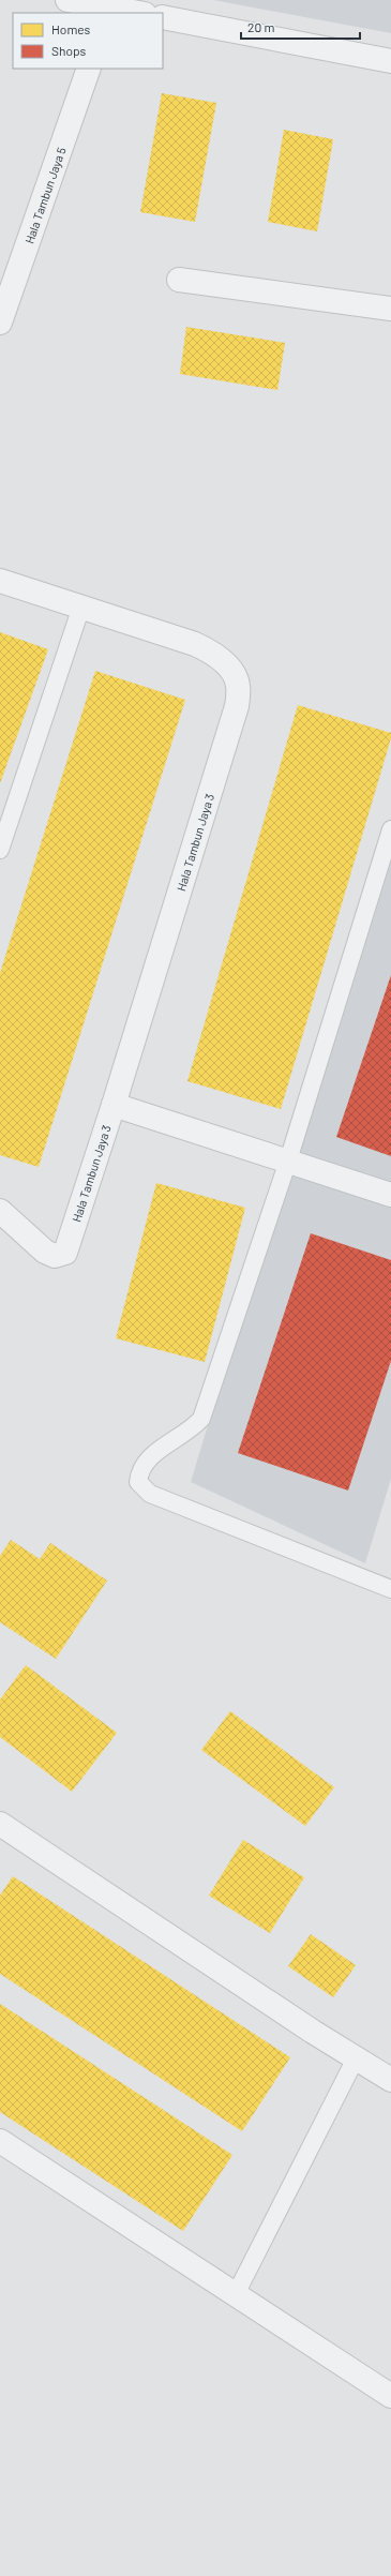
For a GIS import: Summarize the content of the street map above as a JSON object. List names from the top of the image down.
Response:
{
  "streets": {
    "street": ["Hala Tambun Jaya 5", "Hala Tambun Jaya 3"]
  },
  "legend": ["Homes", "Shops"],
  "scale_bar": "20 m"
}
